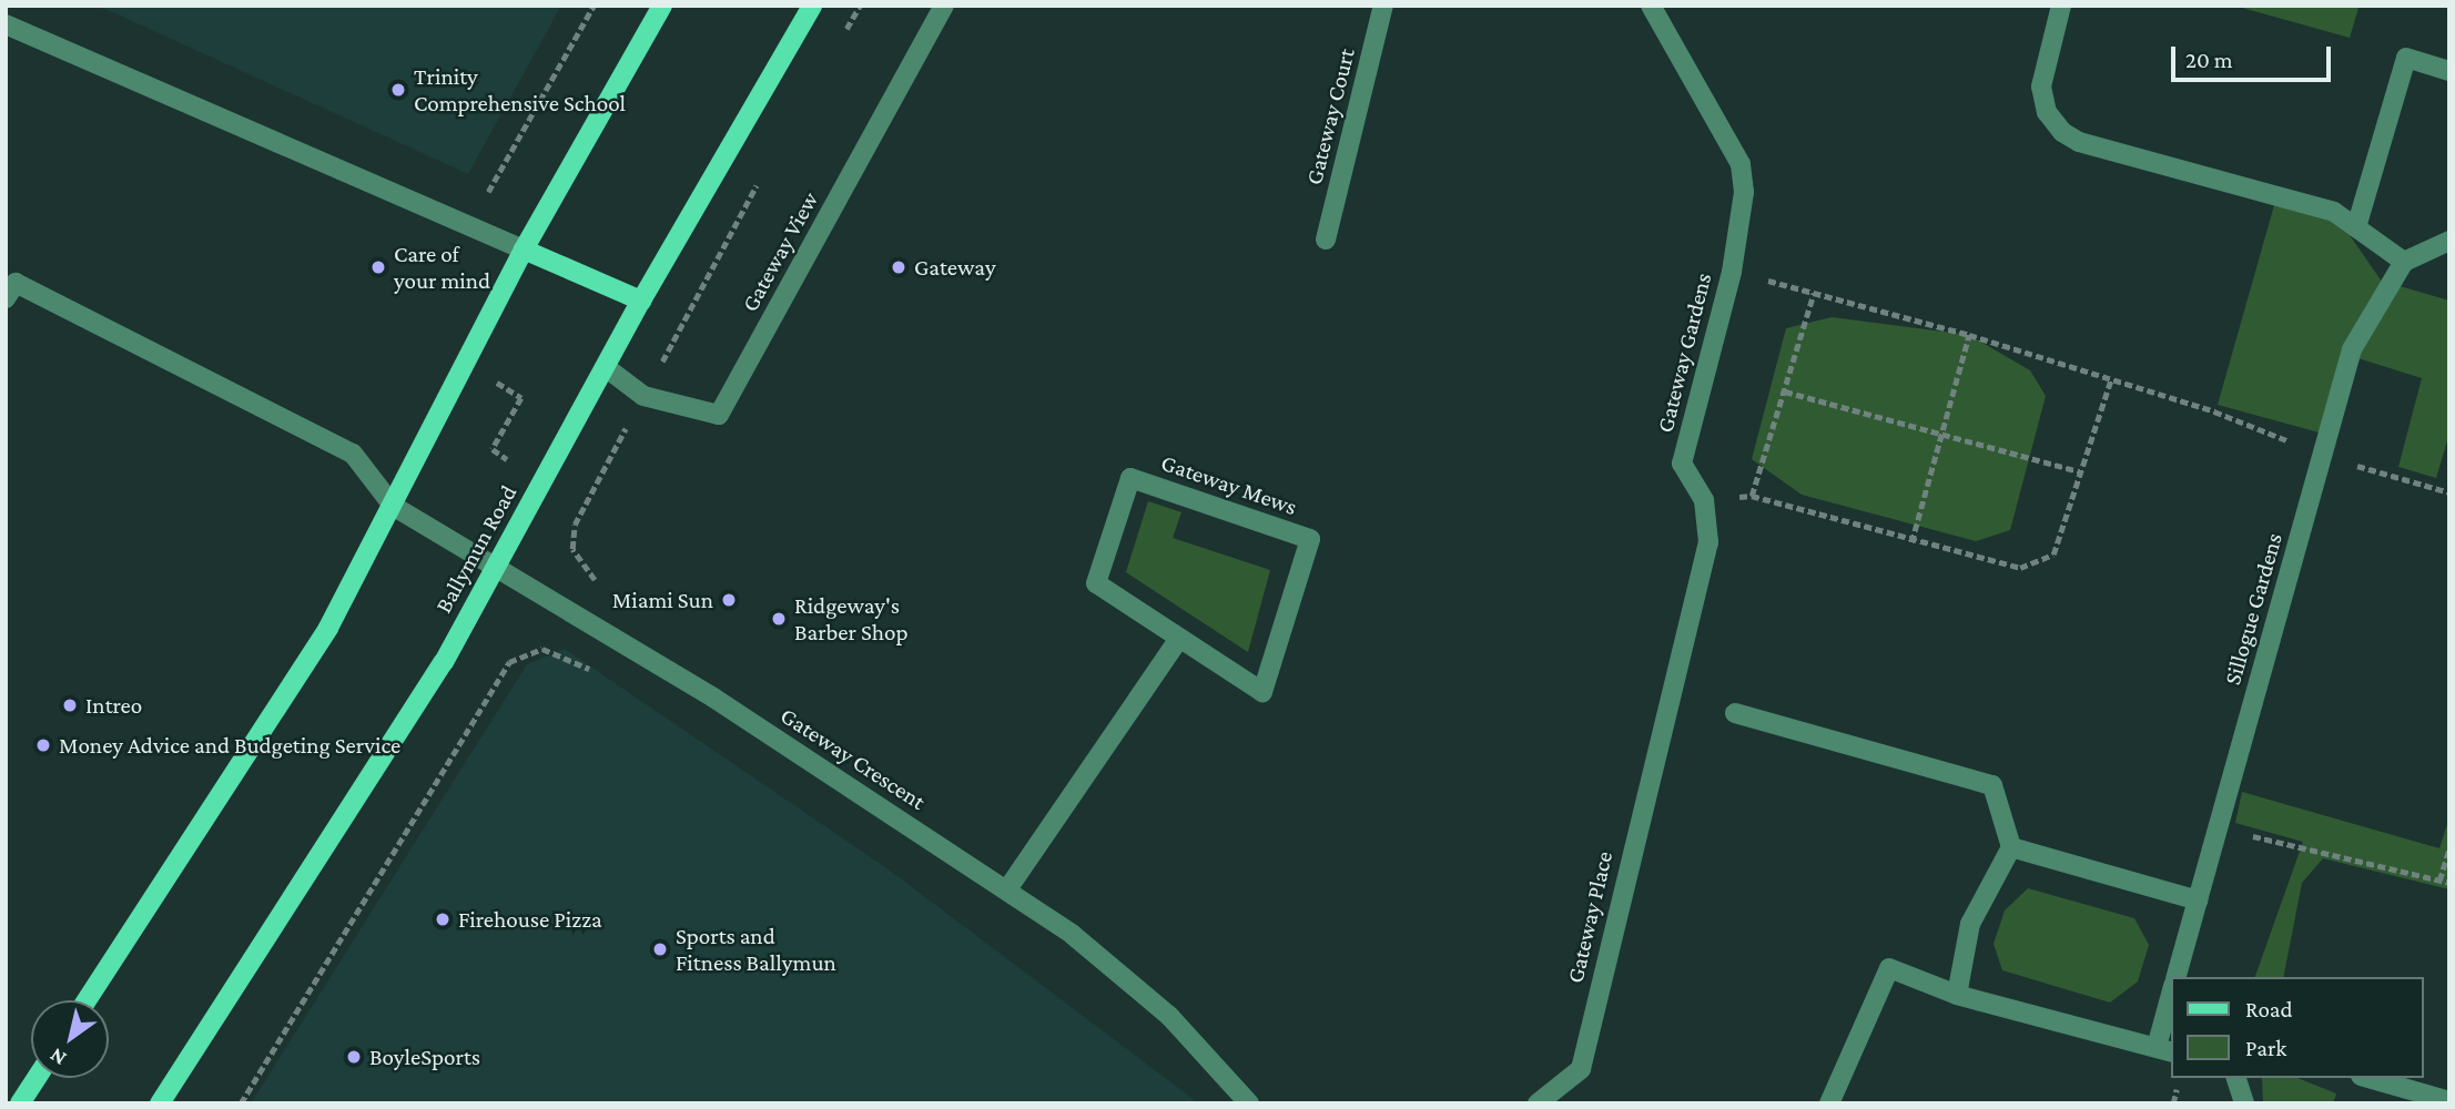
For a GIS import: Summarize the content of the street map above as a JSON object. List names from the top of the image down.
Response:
{
  "streets": {
    "main road": ["Ballymun Road"],
    "street": [
      "Gateway Court",
      "Gateway View",
      "Gateway Gardens",
      "Gateway Mews",
      "Sillogue Gardens",
      "Gateway Crescent",
      "Gateway Place"
    ]
  },
  "crossings": [
    ["Gateway View", "Ballymun Road"],
    ["Gateway Gardens", "Gateway Place"],
    ["Ballymun Road", "Gateway Crescent"]
  ],
  "places": [
    "Trinity Comprehensive School",
    "Care of your mind",
    "Gateway",
    "Miami Sun",
    "Ridgeway's Barber Shop",
    "Intreo",
    "Money Advice and Budgeting Service",
    "Firehouse Pizza",
    "Sports and Fitness Ballymun",
    "BoyleSports"
  ],
  "legend": ["Road", "Park"],
  "scale_bar": "20 m",
  "north": "bottom left"
}
